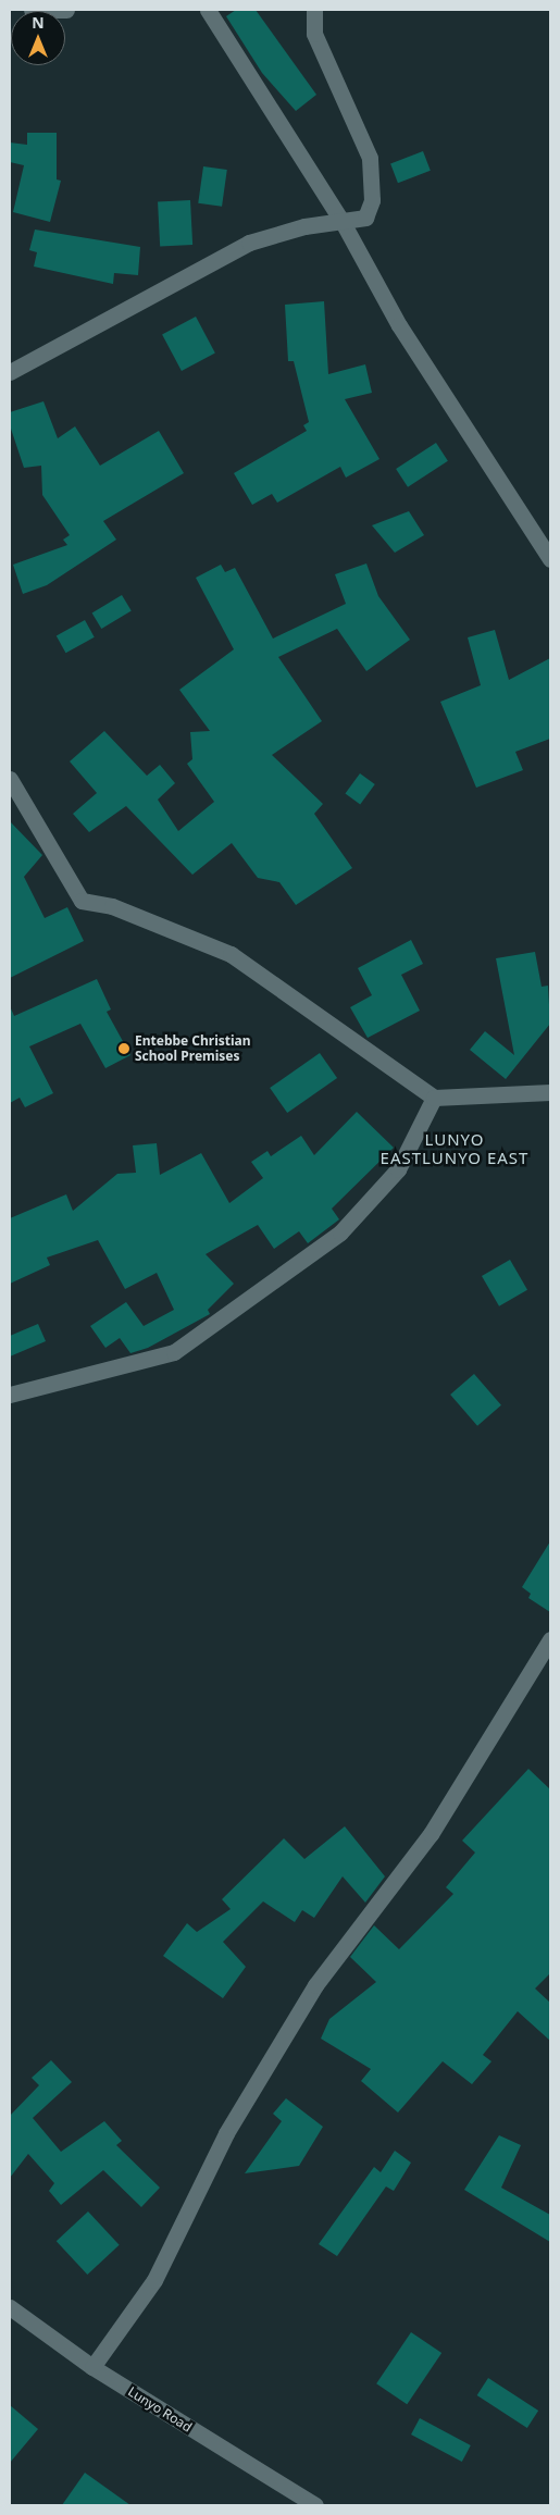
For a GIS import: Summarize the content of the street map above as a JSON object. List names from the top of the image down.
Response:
{
  "streets": {
    "street": ["Lunyo Road"]
  },
  "districts": ["LUNYO EASTLUNYO EAST"],
  "places": ["Entebbe Christian School Premises"],
  "north": "top"
}
